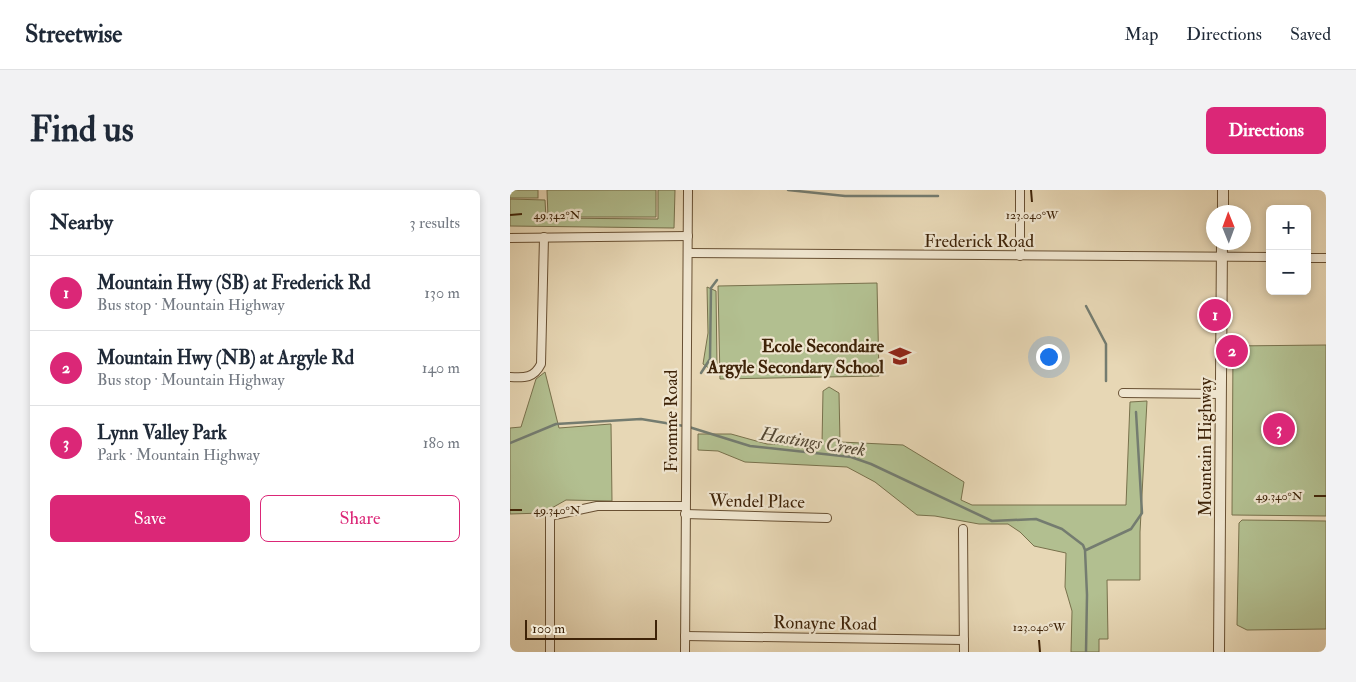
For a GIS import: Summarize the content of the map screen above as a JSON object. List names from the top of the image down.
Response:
{
  "streets": {
    "street": [
      "Frederick Road",
      "Fromme Road",
      "Mountain Highway",
      "Wendel Place",
      "Ronayne Road"
    ]
  },
  "crossings": [
    ["Frederick Road", "Fromme Road"],
    ["Frederick Road", "Mountain Highway"],
    ["Fromme Road", "Wendel Place"],
    ["Fromme Road", "Ronayne Road"]
  ],
  "water": ["Hastings Creek"],
  "places": {
    "school or university": ["Ecole Secondaire Argyle Secondary School"]
  },
  "scale_bar": "100 m",
  "north": "top",
  "page": {
    "header": "Streetwise",
    "nav": ["Map", "Directions", "Saved"],
    "buttons": [
      "Directions",
      ["Save", "Share"]
    ],
    "title": "Find us",
    "heading": ["Nearby", "3 results"],
    "map_buttons": ["+", "−"],
    "list": [
      {
        "mark": "1",
        "name": "Mountain Hwy (SB) at Frederick Rd",
        "note": "Bus stop · Mountain Highway",
        "value": "130 m"
      },
      {
        "mark": "2",
        "name": "Mountain Hwy (NB) at Argyle Rd",
        "note": "Bus stop · Mountain Highway",
        "value": "140 m"
      },
      {
        "mark": "3",
        "name": "Lynn Valley Park",
        "note": "Park · Mountain Highway",
        "value": "180 m"
      }
    ],
    "pins": ["1", "2", "3"],
    "scale": "100 m"
  },
  "coordinates": ["49.342°N", "123.040°W", "49.340°N"]
}
